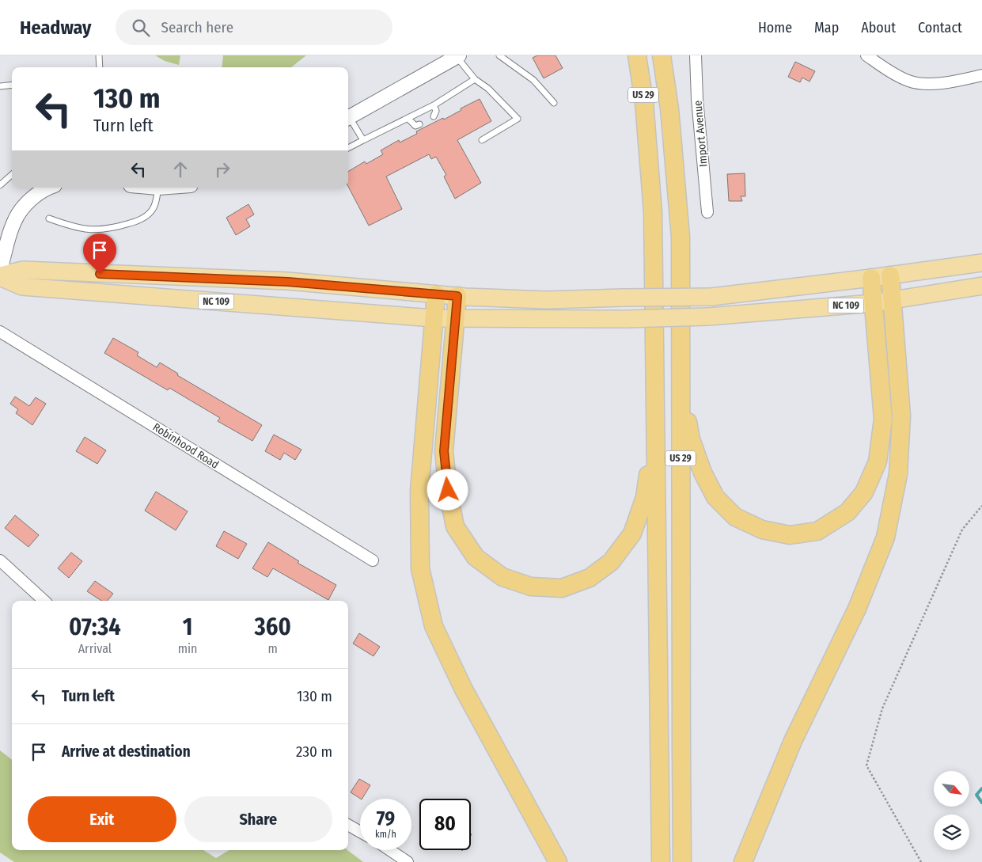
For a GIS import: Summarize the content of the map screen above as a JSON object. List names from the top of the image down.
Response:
{
  "streets": {
    "highway": ["US 29"],
    "main road": ["NC 109"],
    "street": ["Import Avenue", "Robinhood Road"]
  },
  "north": "bottom right",
  "page": {
    "header": "Headway",
    "search": "Search here",
    "nav": [
      "Home",
      "Map",
      "About",
      "Contact"
    ],
    "turn": ["130 m", "Turn left"],
    "eta": [
      "07:34",
      "Arrival",
      "1",
      "min",
      "360",
      "m"
    ],
    "list": [
      {
        "name": "Turn left",
        "value": "130 m"
      },
      {
        "name": "Arrive at destination",
        "value": "230 m"
      }
    ],
    "buttons": ["Exit", "Share"],
    "speed": "79 km/h",
    "limit": "80"
  }
}
